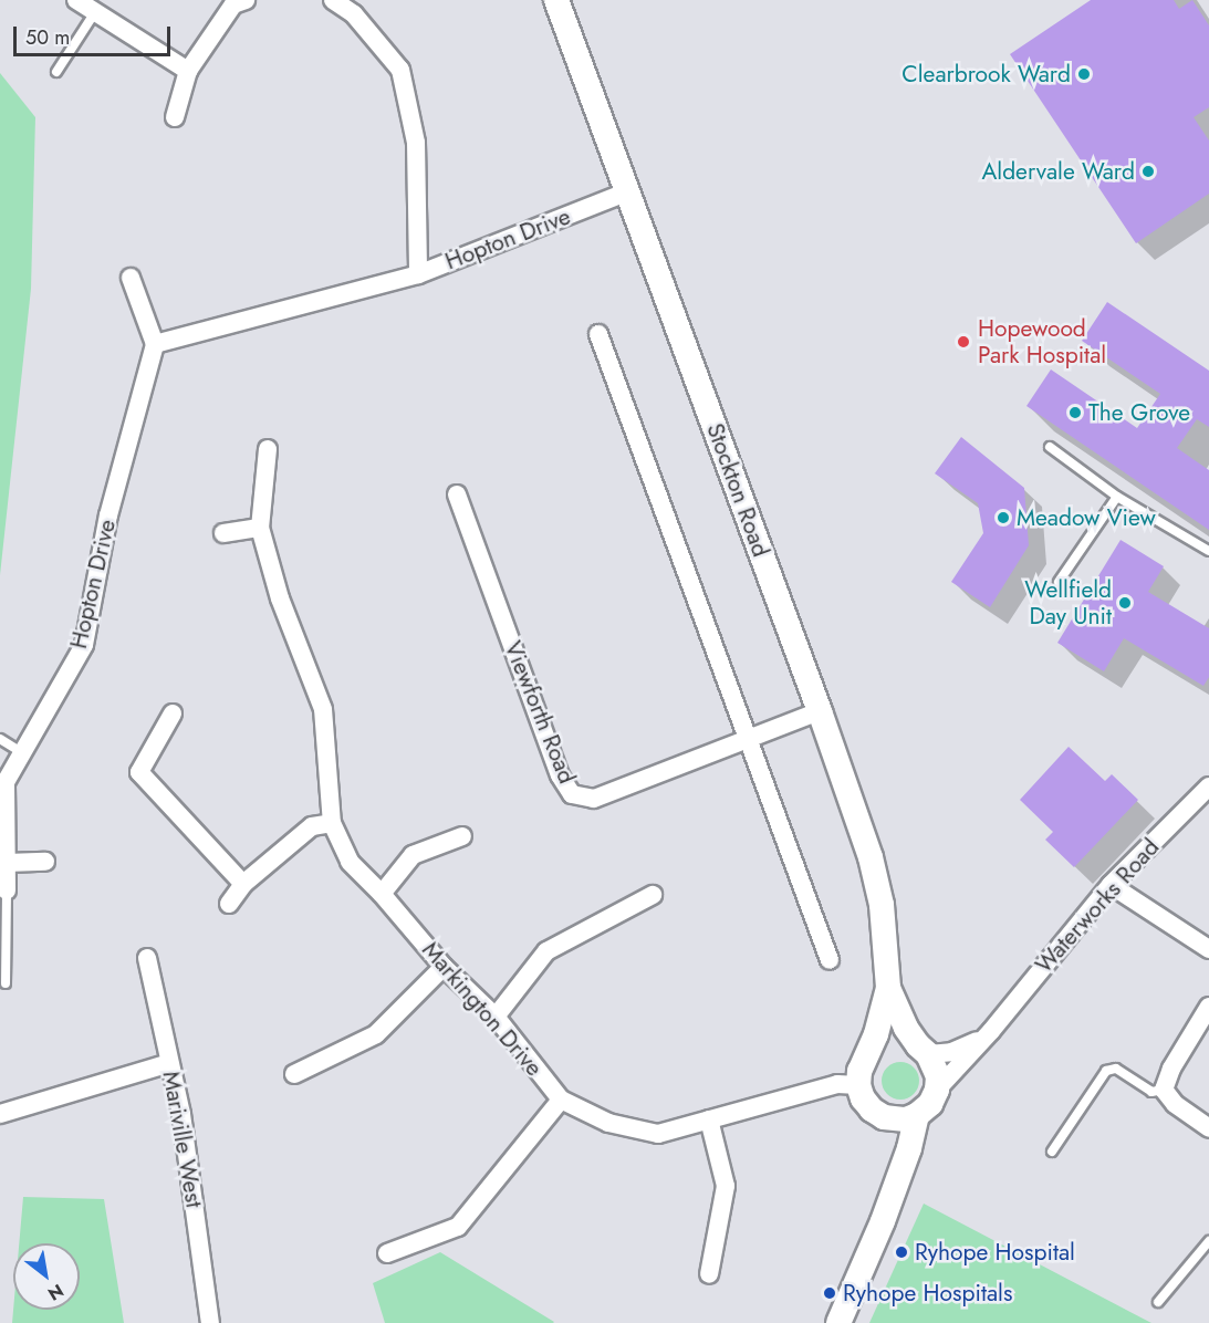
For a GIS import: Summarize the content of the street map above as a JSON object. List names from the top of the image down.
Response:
{
  "streets": {
    "main road": ["Stockton Road"],
    "street": [
      "Hopton Drive",
      "Viewforth Road",
      "Waterworks Road",
      "Markington Drive",
      "Mariville West"
    ]
  },
  "crossings": [
    ["Hopton Drive", "Stockton Road"],
    ["Stockton Road", "Viewforth Road"],
    ["Stockton Road", "Waterworks Road"],
    ["Stockton Road", "Markington Drive"],
    ["Waterworks Road", "Markington Drive"]
  ],
  "places": [
    "Clearbrook Ward",
    "Aldervale Ward",
    "Hopewood Park Hospital",
    "The Grove",
    "Meadow View",
    "Wellfield Day Unit",
    "Ryhope Hospital",
    "Ryhope Hospitals"
  ],
  "scale_bar": "50 m",
  "north": "bottom right"
}
